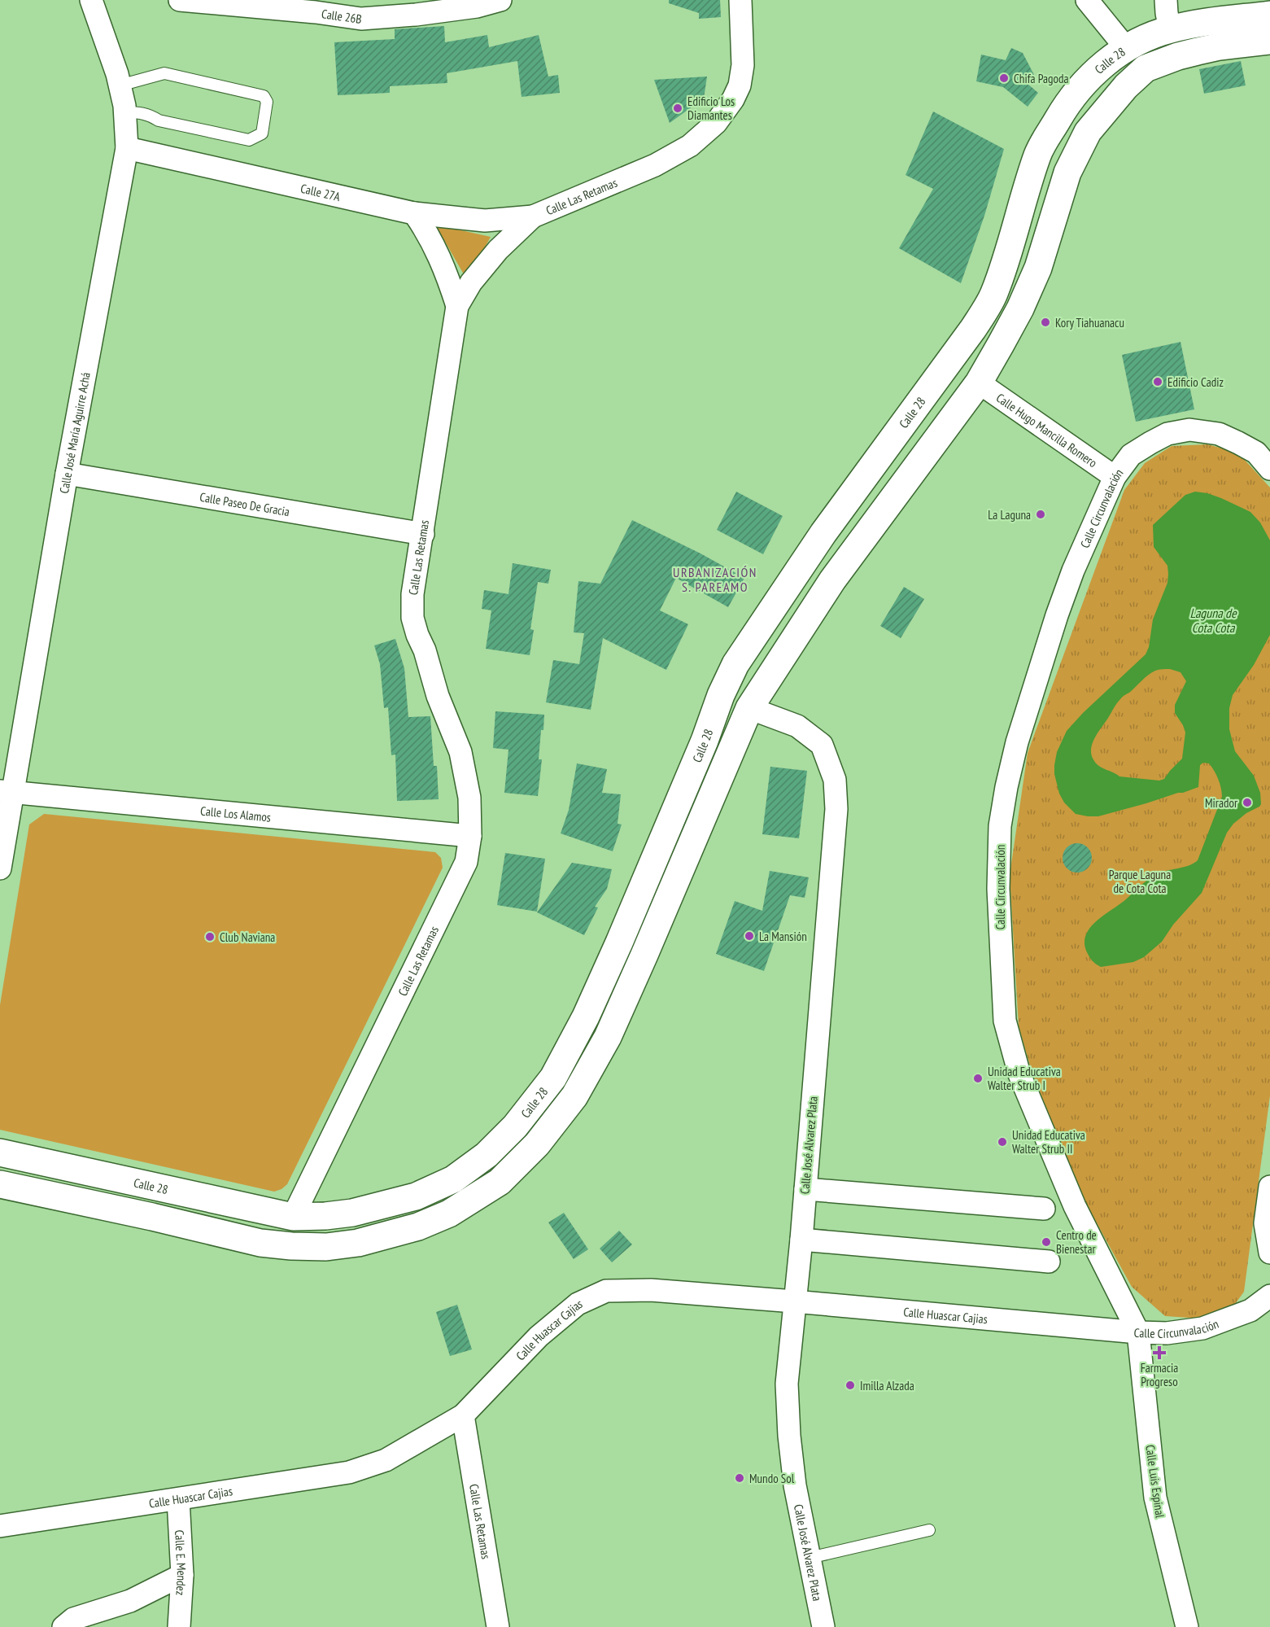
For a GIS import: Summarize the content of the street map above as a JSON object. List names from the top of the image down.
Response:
{
  "streets": {
    "main road": ["Calle 28"],
    "street": [
      "Calle 26B",
      "Calle 27A",
      "Calle Las Retamas",
      "Calle Hugo Mancilla Romero",
      "Calle José María Aguirre Achá",
      "Calle Paseo De Gracia",
      "Calle Circunvalación",
      "Calle Los Alamos",
      "Calle José Alvarez Plata",
      "Calle Huascar Cajias",
      "Calle Luis Espinal",
      "Calle E. Mendez"
    ]
  },
  "crossings": [
    ["Calle 28", "Calle Las Retamas"],
    ["Calle 27A", "Calle Las Retamas"],
    ["Calle 27A", "Calle José María Aguirre Achá"],
    ["Calle Las Retamas", "Calle Paseo De Gracia"],
    ["Calle Las Retamas", "Calle Los Alamos"],
    ["Calle Las Retamas", "Calle Huascar Cajias"],
    ["Calle Hugo Mancilla Romero", "Calle Circunvalación"],
    ["Calle José María Aguirre Achá", "Calle Paseo De Gracia"],
    ["Calle José María Aguirre Achá", "Calle Los Alamos"],
    ["Calle Circunvalación", "Calle Huascar Cajias"],
    ["Calle Circunvalación", "Calle Luis Espinal"],
    ["Calle José Alvarez Plata", "Calle Huascar Cajias"],
    ["Calle Huascar Cajias", "Calle Luis Espinal"],
    ["Calle Huascar Cajias", "Calle E. Mendez"]
  ],
  "districts": ["URBANIZACIÓN S. PAREAMO"],
  "water": ["Laguna de Cota Cota"],
  "parks": ["Parque Laguna de Cota Cota"],
  "places": {
    "other": [
      "Chifa Pagoda",
      "Edificio Los Diamantes",
      "Kory Tiahuanacu",
      "Edificio Cadiz",
      "La Laguna",
      "Mirador",
      "La Mansión",
      "Club Naviana",
      "Unidad Educativa Walter Strub I",
      "Unidad Educativa Walter Strub II",
      "Centro de Bienestar",
      "Imilla Alzada",
      "Mundo Sol"
    ],
    "health": ["Farmacia Progreso"]
  }
}
